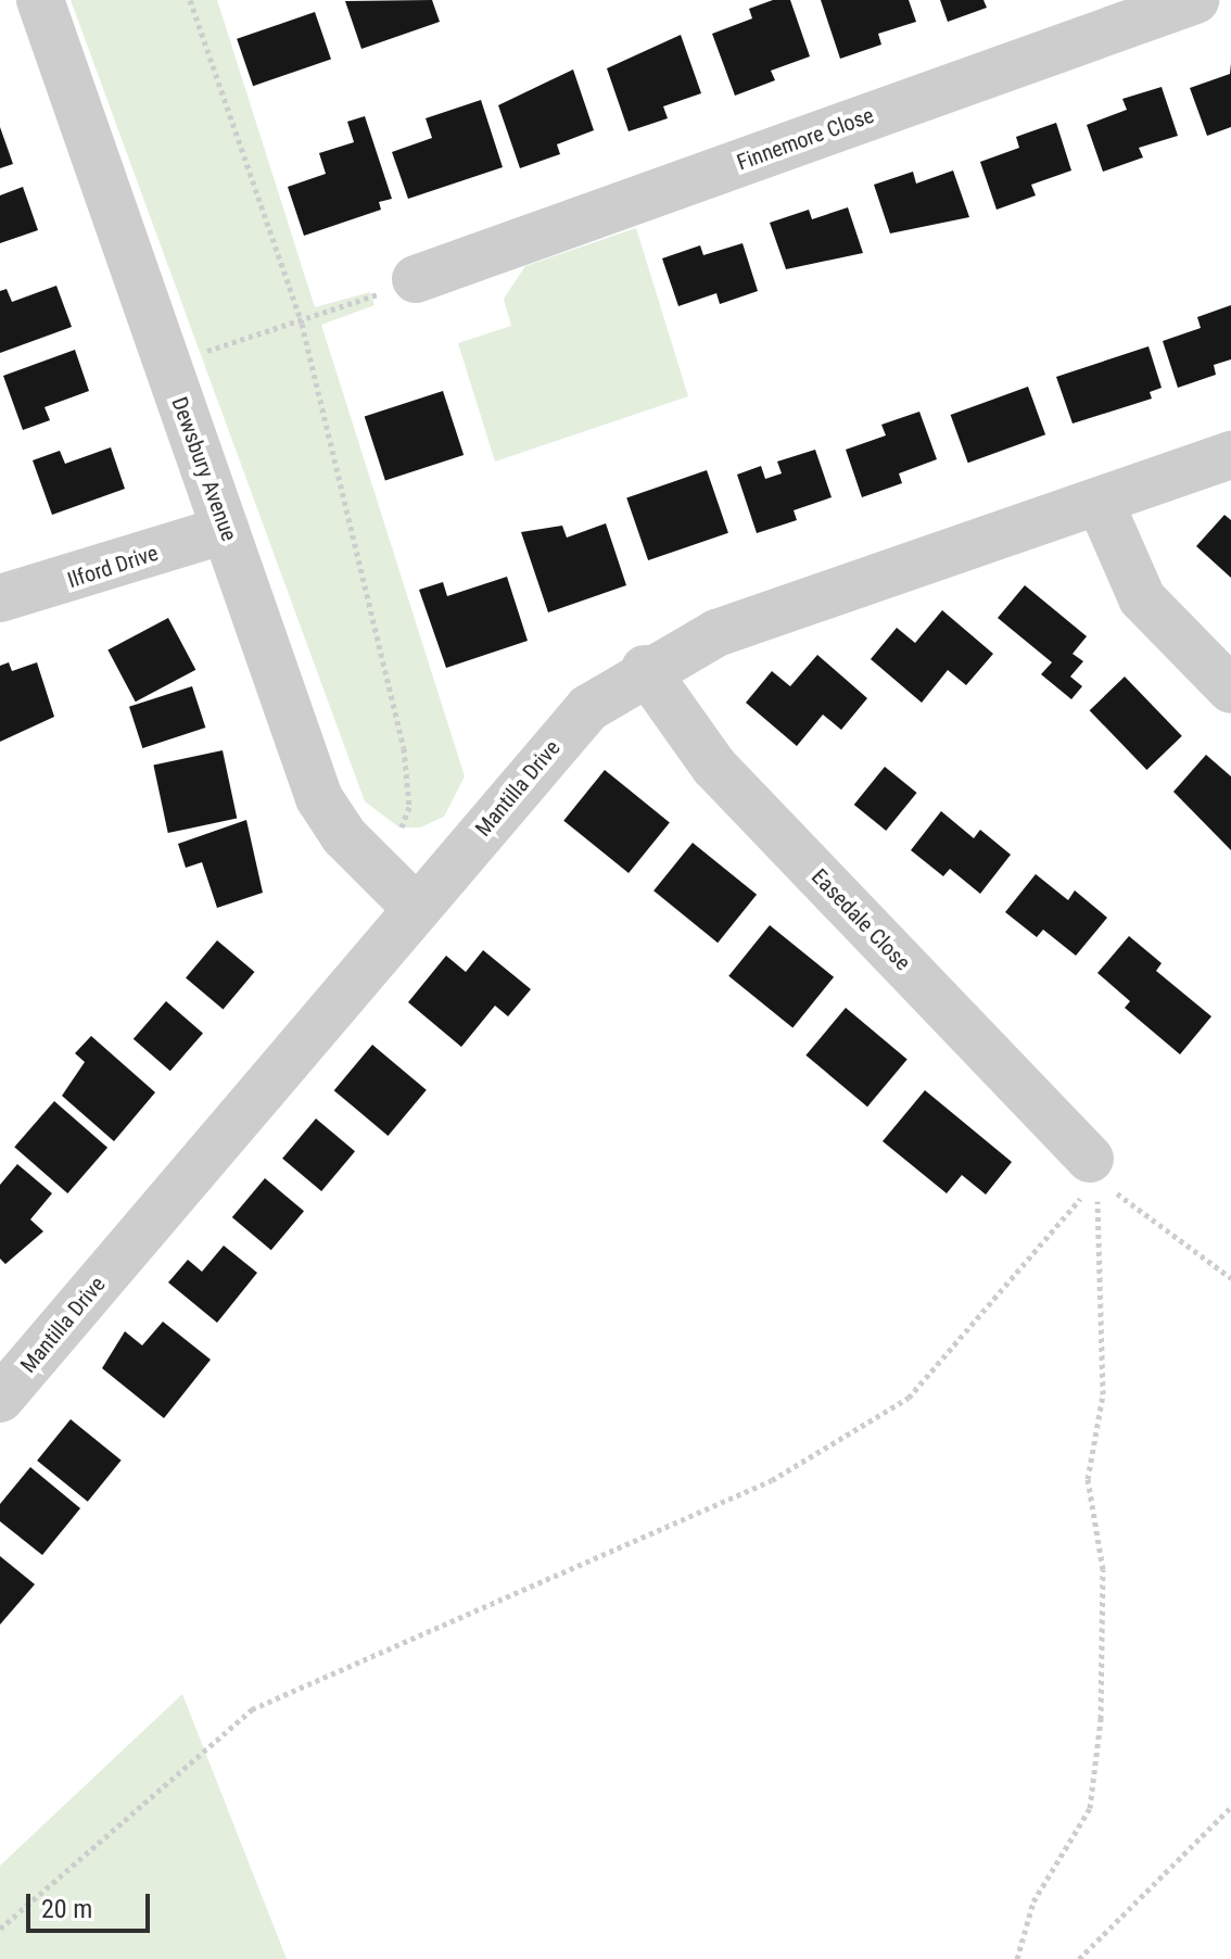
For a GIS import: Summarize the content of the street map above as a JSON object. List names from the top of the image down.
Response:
{
  "streets": {
    "street": [
      "Finnemore Close",
      "Dewsbury Avenue",
      "Ilford Drive",
      "Mantilla Drive",
      "Easedale Close"
    ]
  },
  "crossings": [
    ["Dewsbury Avenue", "Ilford Drive"],
    ["Dewsbury Avenue", "Mantilla Drive"],
    ["Mantilla Drive", "Easedale Close"]
  ],
  "scale_bar": "20 m"
}
